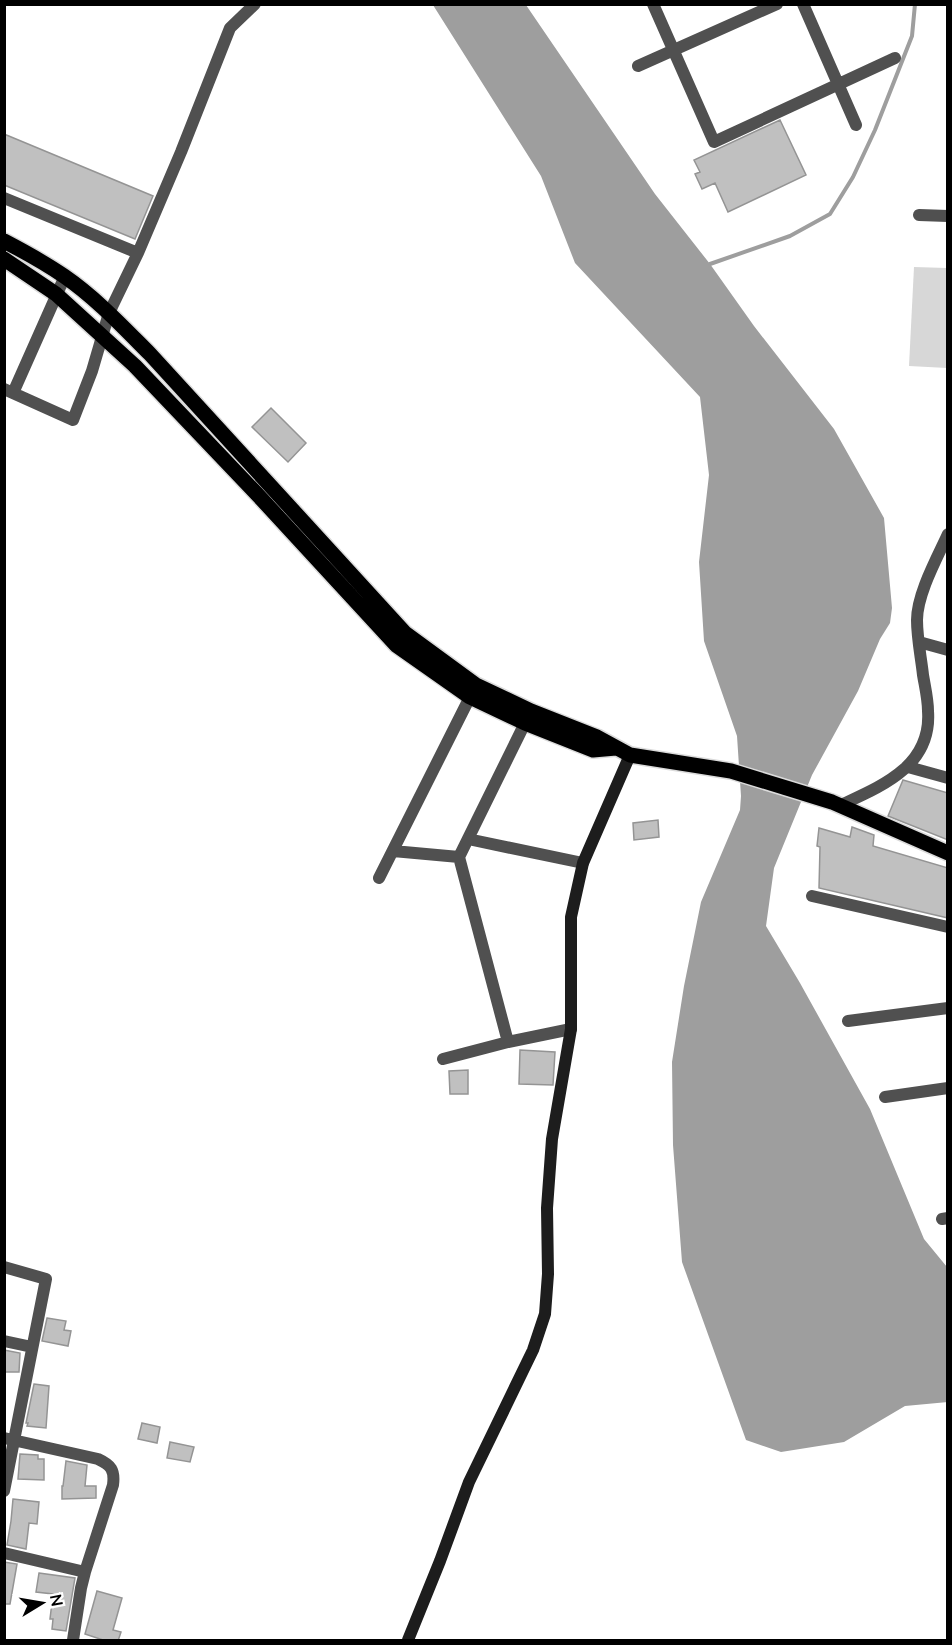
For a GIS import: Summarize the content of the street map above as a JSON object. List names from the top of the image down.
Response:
{
  "north": "right"
}
